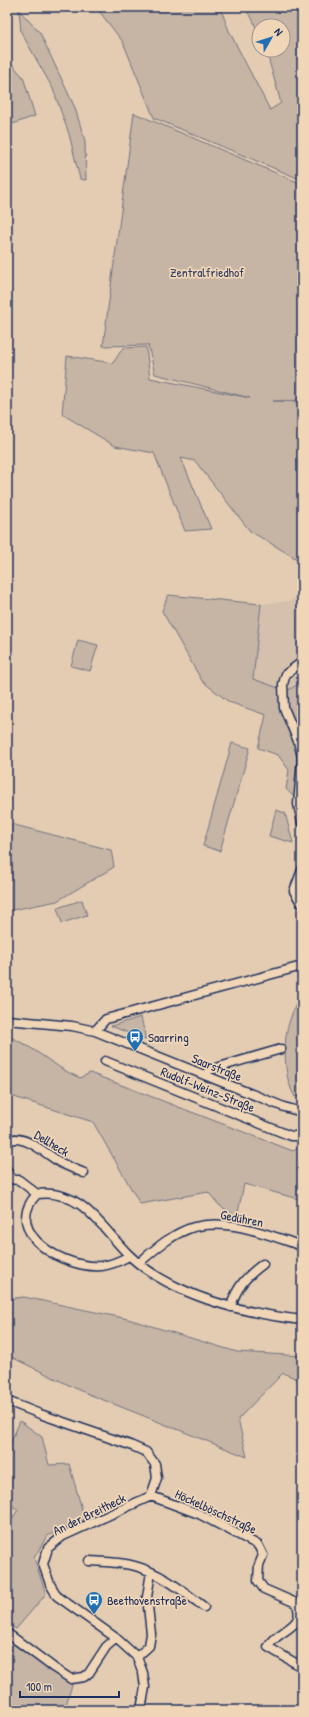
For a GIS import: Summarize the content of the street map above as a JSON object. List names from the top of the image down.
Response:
{
  "streets": {
    "street": [
      "Saarstraße",
      "Rudolf-Weinz-Straße",
      "Dellheck",
      "Gedühren",
      "Höckelböschstraße",
      "An der Breitheck"
    ]
  },
  "crossings": [
    ["Höckelböschstraße", "An der Breitheck"]
  ],
  "parks": ["Zentralfriedhof"],
  "places": {
    "bus stop": ["Saarring", "Beethovenstraße"]
  },
  "scale_bar": "100 m",
  "north": "top right"
}
